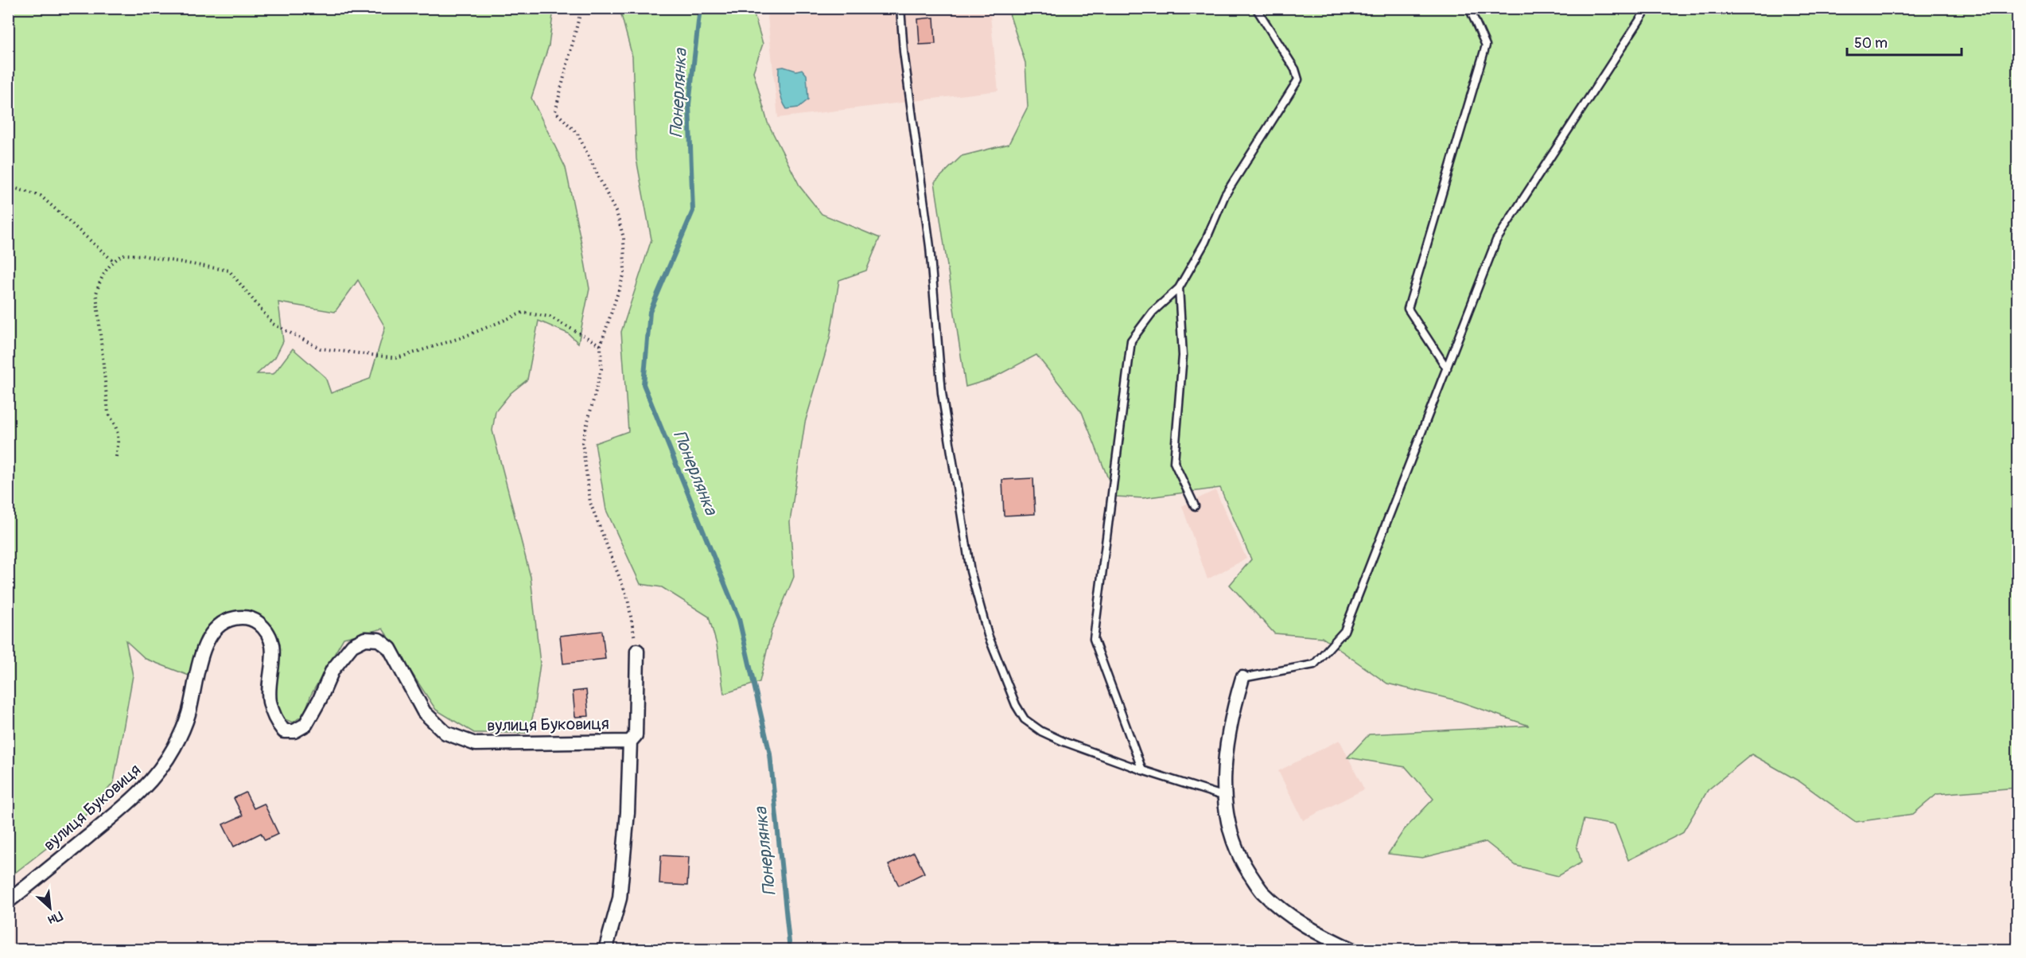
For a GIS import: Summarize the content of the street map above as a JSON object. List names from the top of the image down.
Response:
{
  "streets": {
    "street": ["вулиця Буковиця"]
  },
  "water": ["Понерлянка"],
  "scale_bar": "50 m",
  "north": "bottom right"
}
